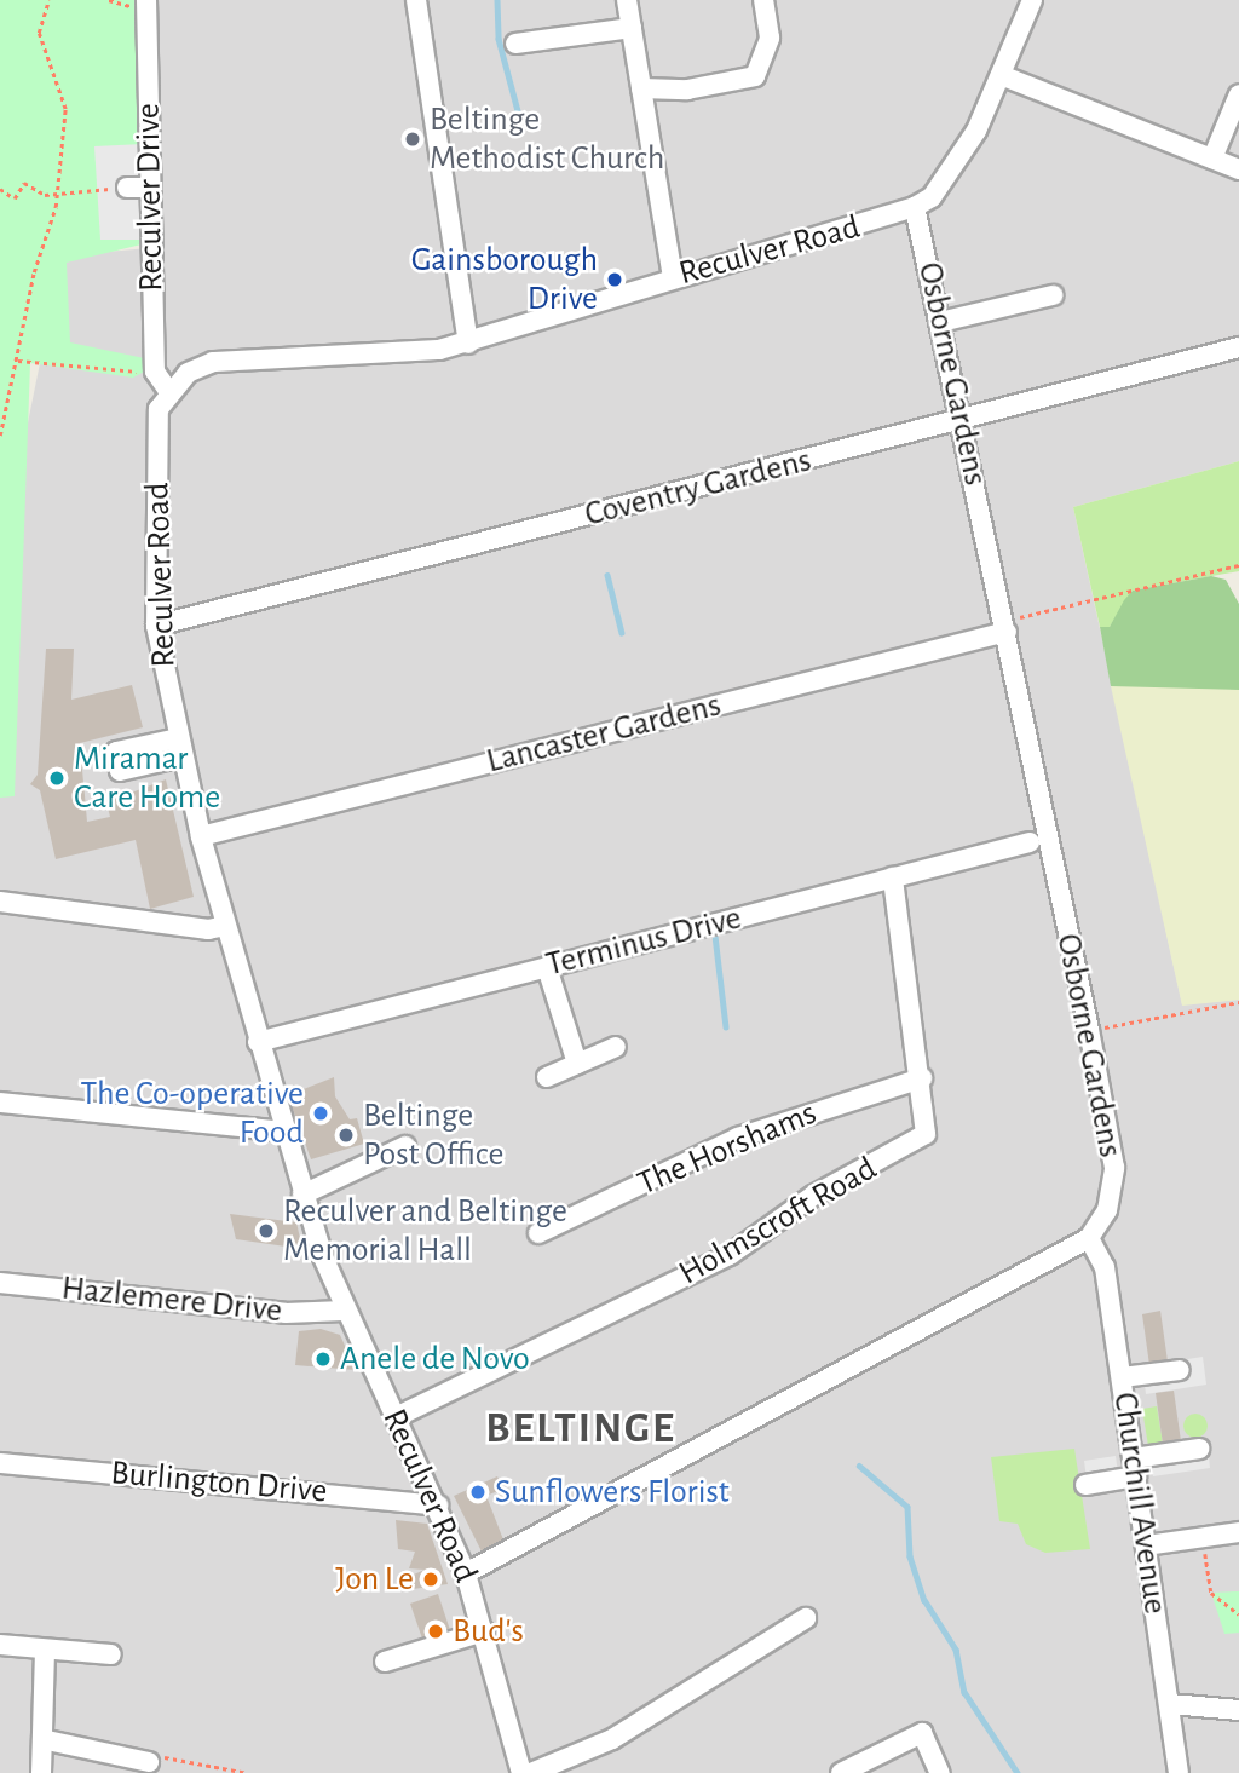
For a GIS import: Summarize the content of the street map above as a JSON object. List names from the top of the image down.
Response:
{
  "streets": {
    "street": [
      "Reculver Drive",
      "Reculver Road",
      "Osborne Gardens",
      "Coventry Gardens",
      "Lancaster Gardens",
      "Terminus Drive",
      "The Horshams",
      "Holmscroft Road",
      "Hazlemere Drive",
      "Burlington Drive",
      "Churchill Avenue"
    ]
  },
  "crossings": [
    ["Reculver Drive", "Reculver Road"],
    ["Reculver Road", "Osborne Gardens"],
    ["Reculver Road", "Coventry Gardens"],
    ["Reculver Road", "Lancaster Gardens"],
    ["Reculver Road", "Terminus Drive"],
    ["Reculver Road", "Holmscroft Road"],
    ["Reculver Road", "Hazlemere Drive"],
    ["Reculver Road", "Burlington Drive"],
    ["Osborne Gardens", "Coventry Gardens"],
    ["Osborne Gardens", "Lancaster Gardens"],
    ["Osborne Gardens", "Churchill Avenue"],
    ["Terminus Drive", "Holmscroft Road"],
    ["The Horshams", "Holmscroft Road"]
  ],
  "districts": ["BELTINGE"],
  "places": [
    "Beltinge Methodist Church",
    "Gainsborough Drive",
    "Miramar Care Home",
    "The Co-operative Food",
    "Beltinge Post Office",
    "Reculver and Beltinge Memorial Hall",
    "Anele de Novo",
    "Sunflowers Florist",
    "Jon Le",
    "Bud's"
  ]
}
